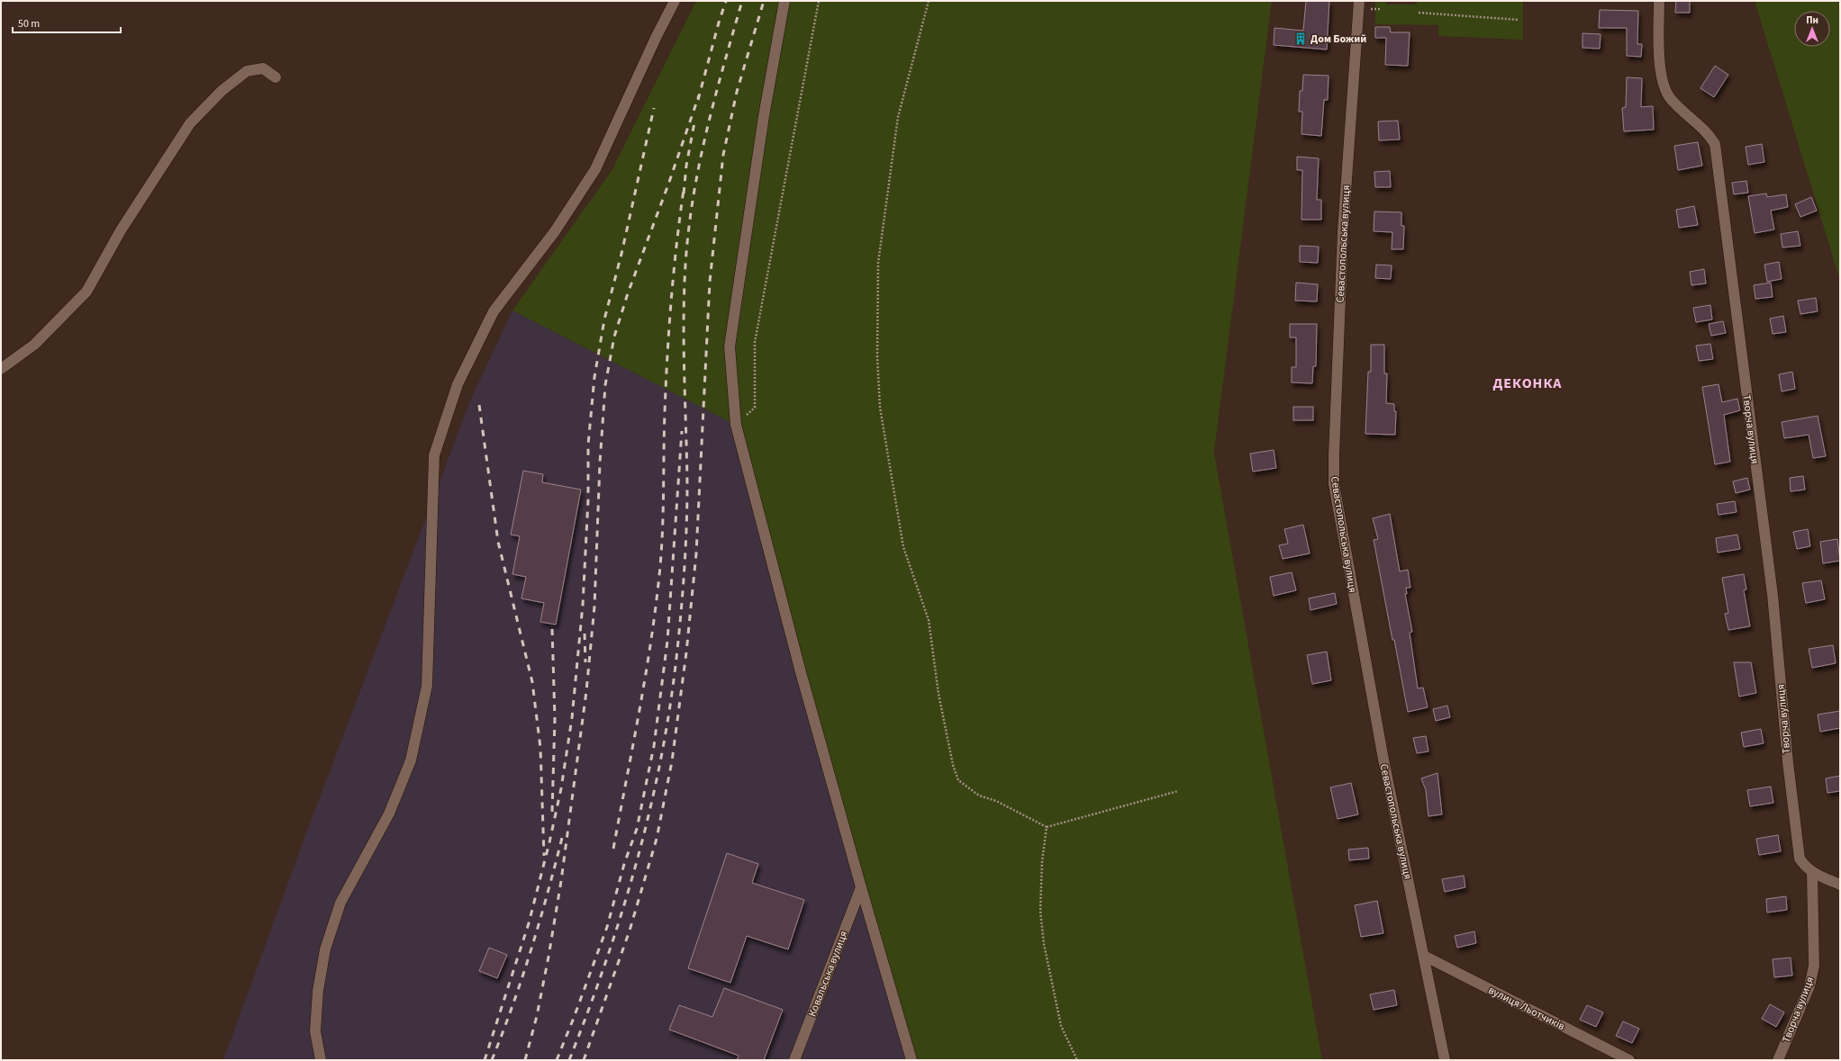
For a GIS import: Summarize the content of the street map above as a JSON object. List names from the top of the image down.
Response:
{
  "streets": {
    "street": [
      "Севастопольська вулиця",
      "Творча вулиця",
      "Ковальська вулиця",
      "вулиця Льотчиків"
    ]
  },
  "crossings": [
    ["Севастопольська вулиця", "вулиця Льотчиків"]
  ],
  "districts": ["ДЕКОНКА"],
  "places": {
    "building": ["Дом Божий"]
  },
  "scale_bar": "50 m",
  "north": "top"
}
